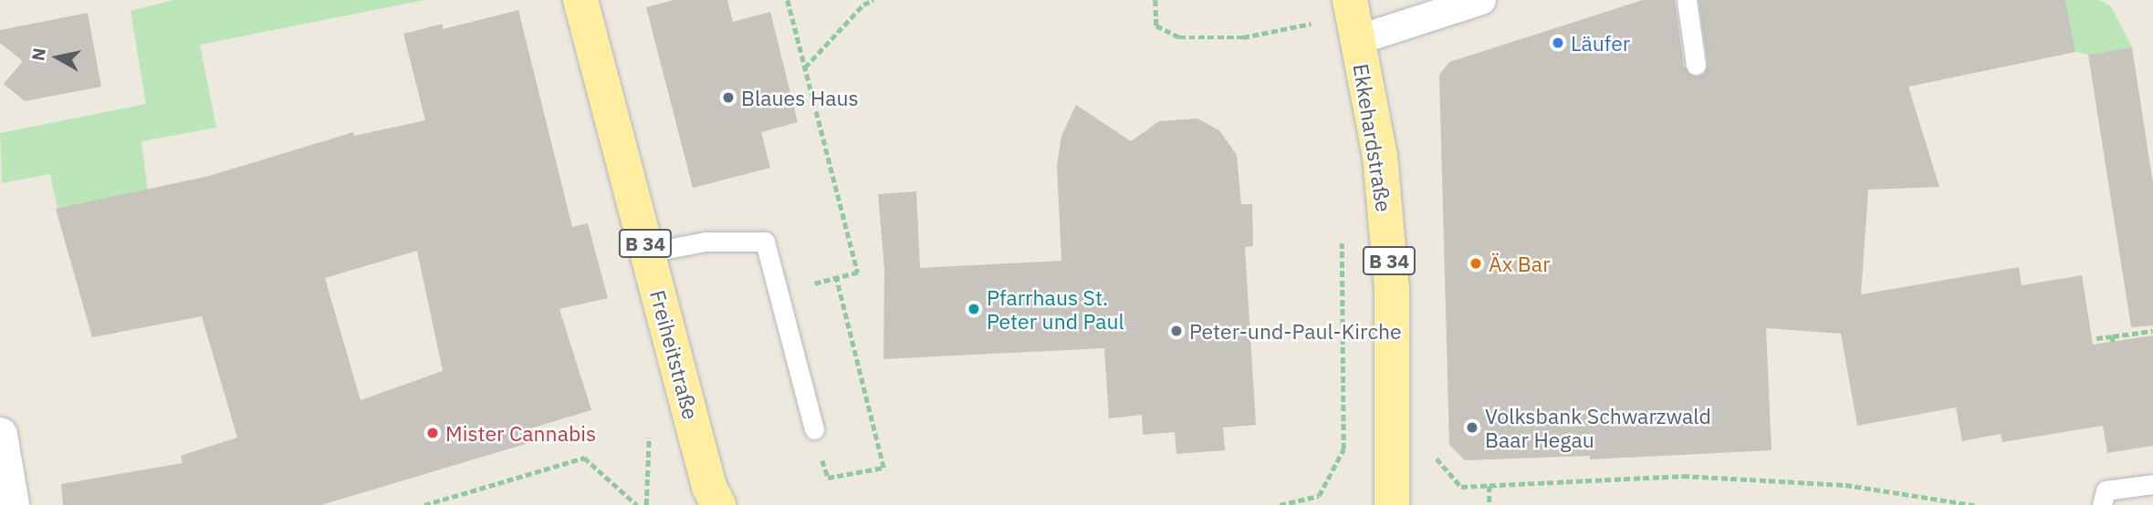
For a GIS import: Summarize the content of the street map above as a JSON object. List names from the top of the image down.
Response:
{
  "streets": {
    "main road": ["Ekkehardstraße", "B 34", "Freiheitstraße"]
  },
  "places": [
    "Läufer",
    "Blaues Haus",
    "Äx Bar",
    "Pfarrhaus St. Peter und Paul",
    "Peter-und-Paul-Kirche",
    "Volksbank Schwarzwald Baar Hegau",
    "Mister Cannabis"
  ],
  "north": "left"
}
